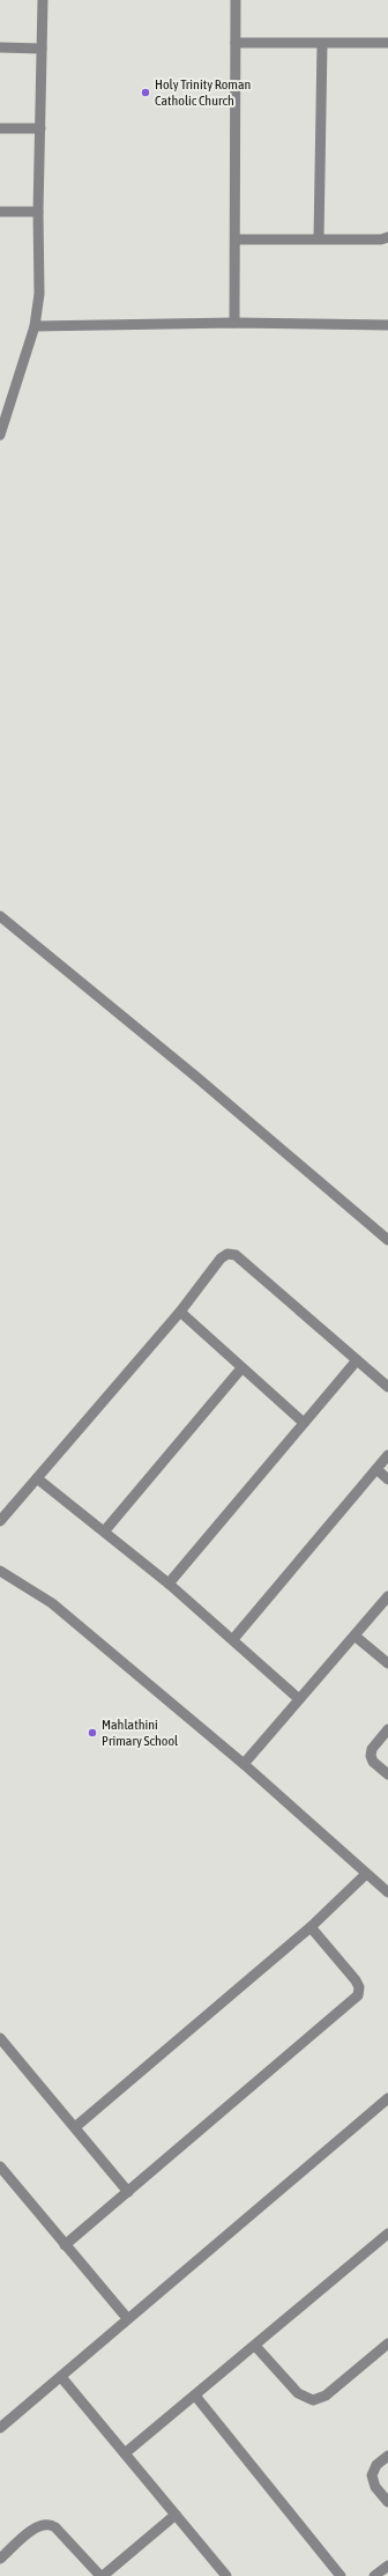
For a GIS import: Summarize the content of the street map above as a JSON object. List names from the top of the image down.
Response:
{
  "places": ["Holy Trinity Roman Catholic Church", "Mahlathini Primary School"]
}
